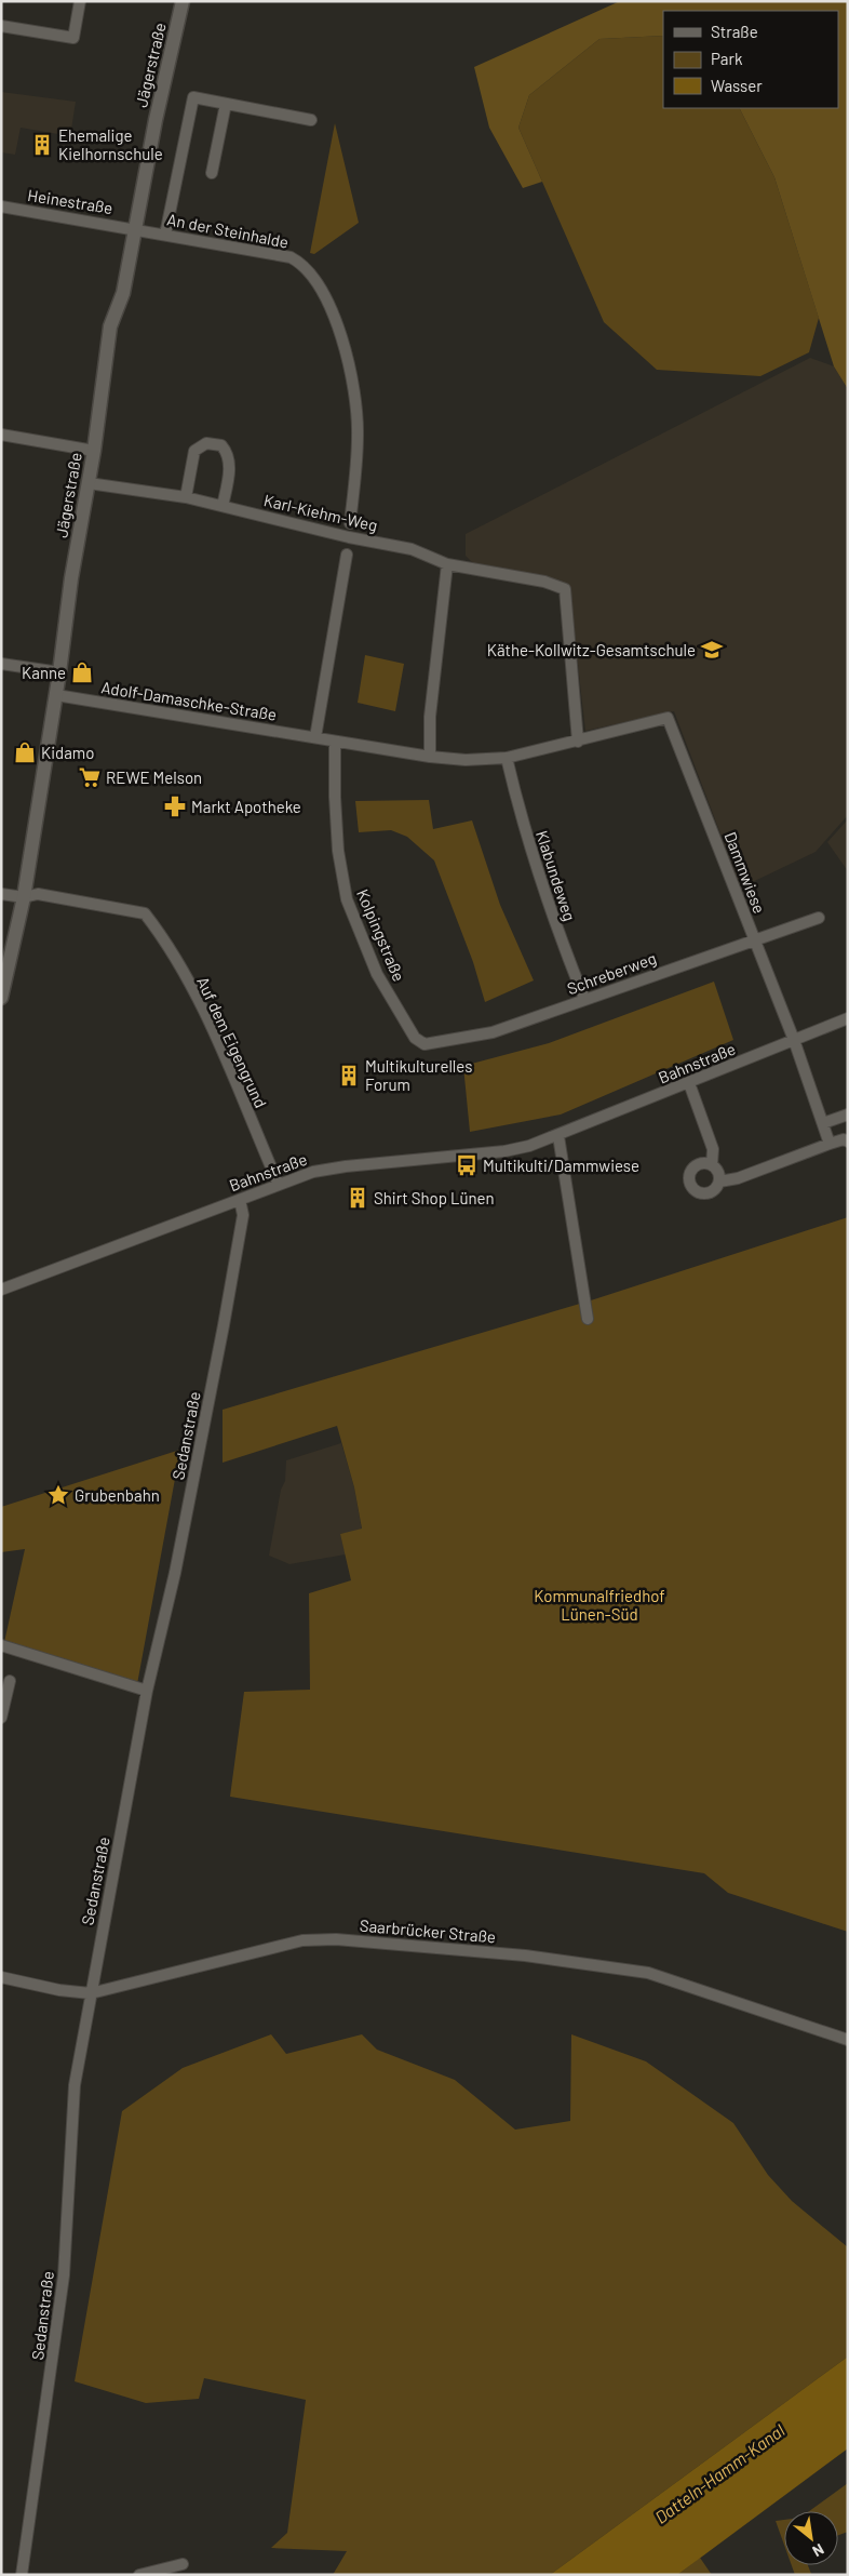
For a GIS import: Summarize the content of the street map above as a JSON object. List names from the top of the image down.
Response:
{
  "streets": {
    "street": [
      "Jägerstraße",
      "Heinestraße",
      "An der Steinhalde",
      "Karl-Kiehm-Weg",
      "Adolf-Damaschke-Straße",
      "Dammwiese",
      "Klabundeweg",
      "Kolpingstraße",
      "Schreberweg",
      "Auf dem Eigengrund",
      "Bahnstraße",
      "Sedanstraße",
      "Saarbrücker Straße"
    ]
  },
  "crossings": [
    ["Jägerstraße", "Heinestraße"],
    ["Jägerstraße", "An der Steinhalde"],
    ["Jägerstraße", "Karl-Kiehm-Weg"],
    ["Jägerstraße", "Adolf-Damaschke-Straße"],
    ["Jägerstraße", "Auf dem Eigengrund"],
    ["Heinestraße", "An der Steinhalde"],
    ["Adolf-Damaschke-Straße", "Dammwiese"],
    ["Adolf-Damaschke-Straße", "Klabundeweg"],
    ["Adolf-Damaschke-Straße", "Kolpingstraße"],
    ["Dammwiese", "Schreberweg"],
    ["Dammwiese", "Bahnstraße"],
    ["Klabundeweg", "Schreberweg"],
    ["Kolpingstraße", "Schreberweg"],
    ["Auf dem Eigengrund", "Bahnstraße"],
    ["Bahnstraße", "Sedanstraße"],
    ["Sedanstraße", "Saarbrücker Straße"]
  ],
  "water": ["Datteln-Hamm-Kanal"],
  "parks": ["Kommunalfriedhof Lünen-Süd"],
  "places": {
    "building": ["Ehemalige Kielhornschule", "Multikulturelles Forum", "Shirt Shop Lünen"],
    "school or university": ["Käthe-Kollwitz-Gesamtschule"],
    "shop": ["Kanne", "Kidamo"],
    "supermarket": ["REWE Melson"],
    "pharmacy": ["Markt Apotheke"],
    "bus stop": ["Multikulti/Dammwiese"],
    "place": ["Grubenbahn"]
  },
  "legend": ["Straße", "Park", "Wasser"],
  "north": "bottom right"
}
